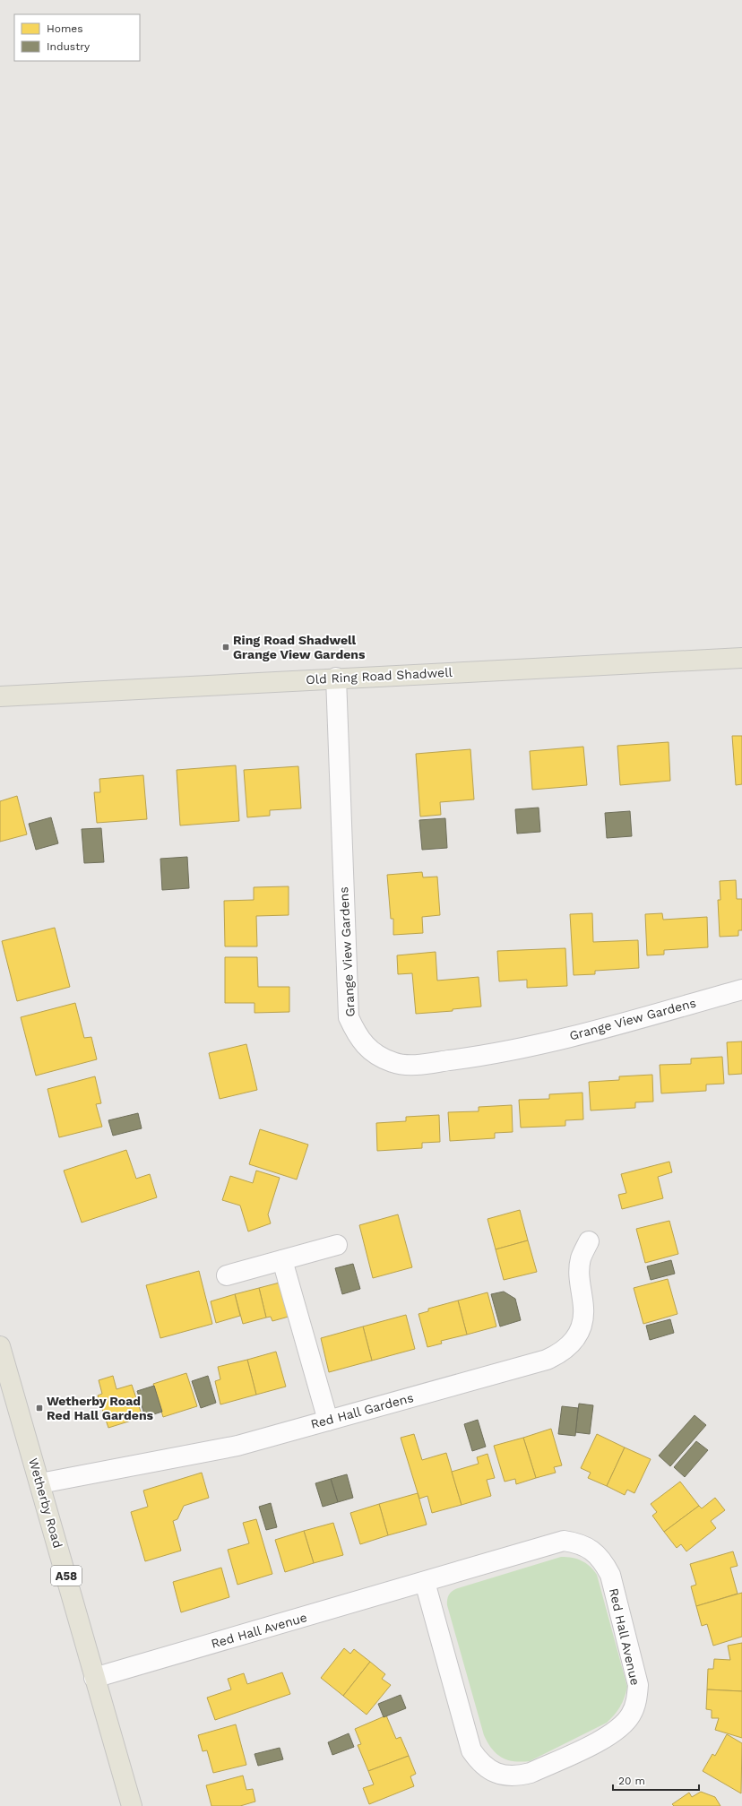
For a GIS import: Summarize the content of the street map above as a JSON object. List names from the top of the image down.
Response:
{
  "streets": {
    "main road": ["Old Ring Road Shadwell", "Wetherby Road", "A58"],
    "street": ["Grange View Gardens", "Red Hall Gardens", "Red Hall Avenue"]
  },
  "crossings": [
    ["Old Ring Road Shadwell", "Grange View Gardens"],
    ["Red Hall Gardens", "Wetherby Road"],
    ["Wetherby Road", "Red Hall Avenue"]
  ],
  "places": {
    "transit": ["Ring Road Shadwell Grange View Gardens", "Wetherby Road Red Hall Gardens"]
  },
  "legend": ["Homes", "Industry"],
  "scale_bar": "20 m"
}
